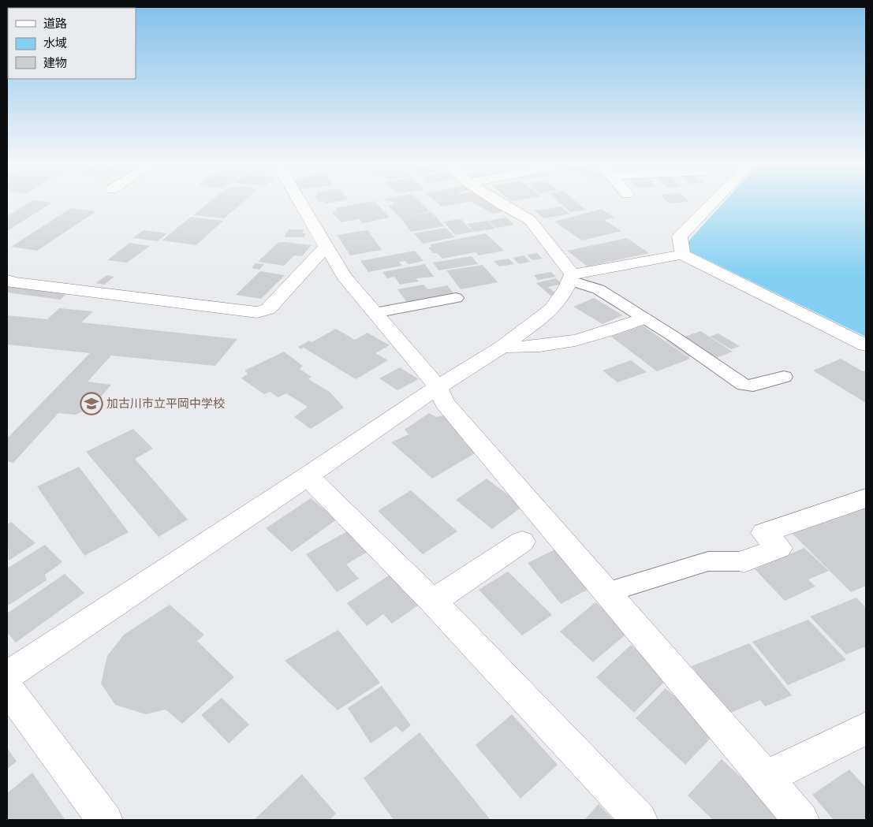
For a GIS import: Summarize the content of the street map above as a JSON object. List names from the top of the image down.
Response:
{
  "places": {
    "school or university": ["加古川市立平岡中学校"]
  },
  "legend": ["道路", "水域", "建物"]
}
